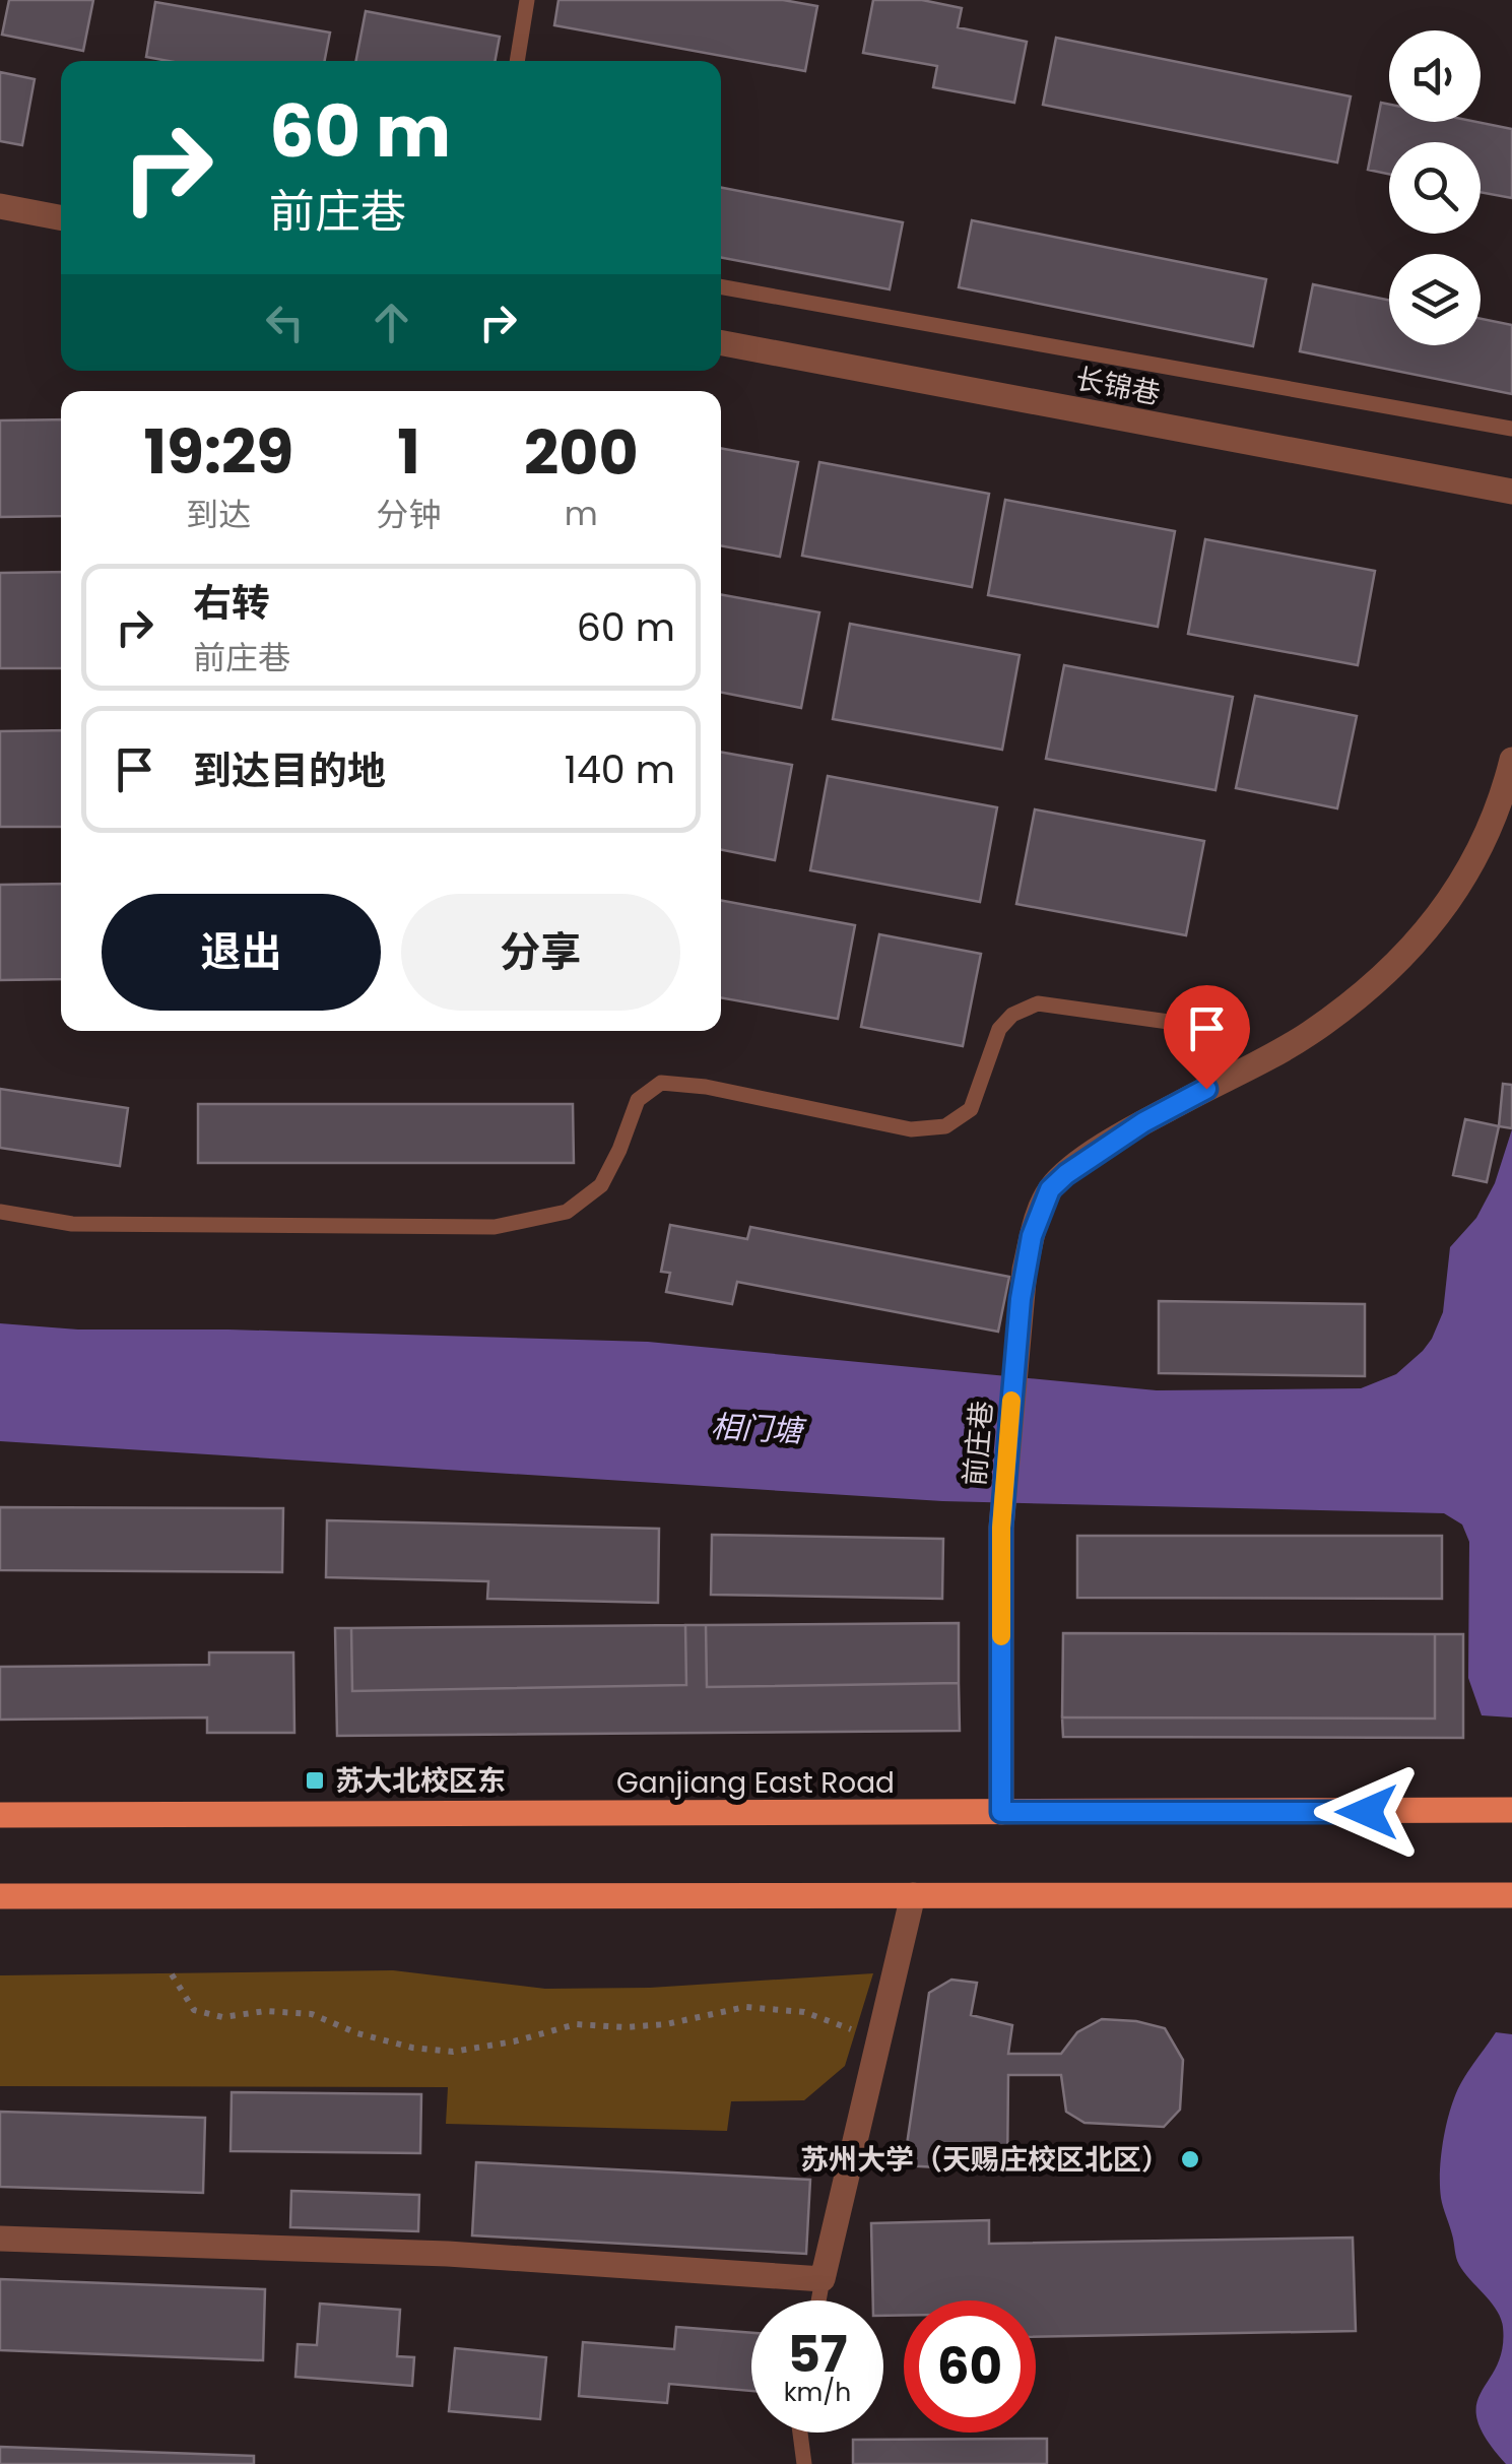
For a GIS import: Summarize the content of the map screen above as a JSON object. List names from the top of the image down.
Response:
{
  "streets": {
    "main road": ["Ganjiang East Road"],
    "street": ["长锦巷", "前庄巷"]
  },
  "crossings": [
    ["前庄巷", "Ganjiang East Road"]
  ],
  "water": ["相门塘"],
  "places": {
    "transit": ["苏大北校区东"],
    "other": ["苏州大学（天赐庄校区北区）"]
  },
  "page": {
    "turn": ["60 m", "前庄巷"],
    "eta": [
      "19:29",
      "到达",
      "1",
      "分钟",
      "200",
      "m"
    ],
    "list": [
      {
        "name": "右转",
        "note": "前庄巷",
        "value": "60 m"
      },
      {
        "name": "到达目的地",
        "value": "140 m"
      }
    ],
    "buttons": ["退出", "分享"],
    "speed": "57 km/h",
    "limit": "60"
  }
}
